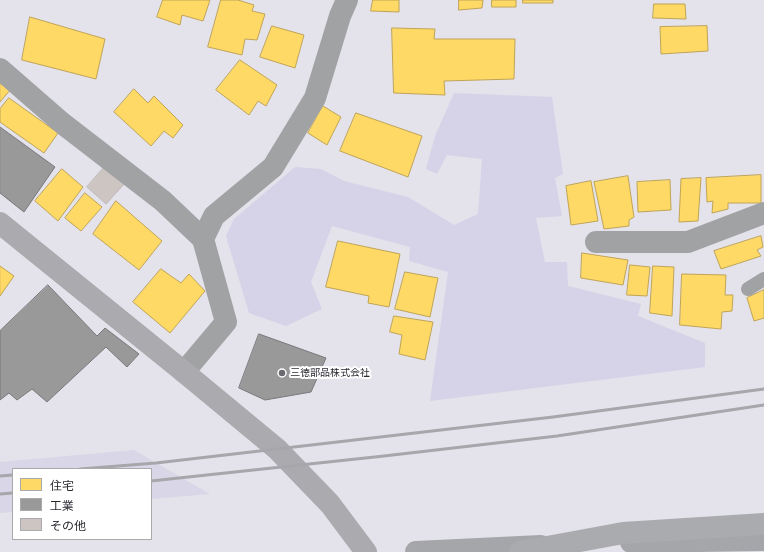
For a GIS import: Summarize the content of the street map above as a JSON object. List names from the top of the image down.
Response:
{
  "places": ["三徳部品株式会社"],
  "legend": ["住宅", "工業", "その他"]
}
